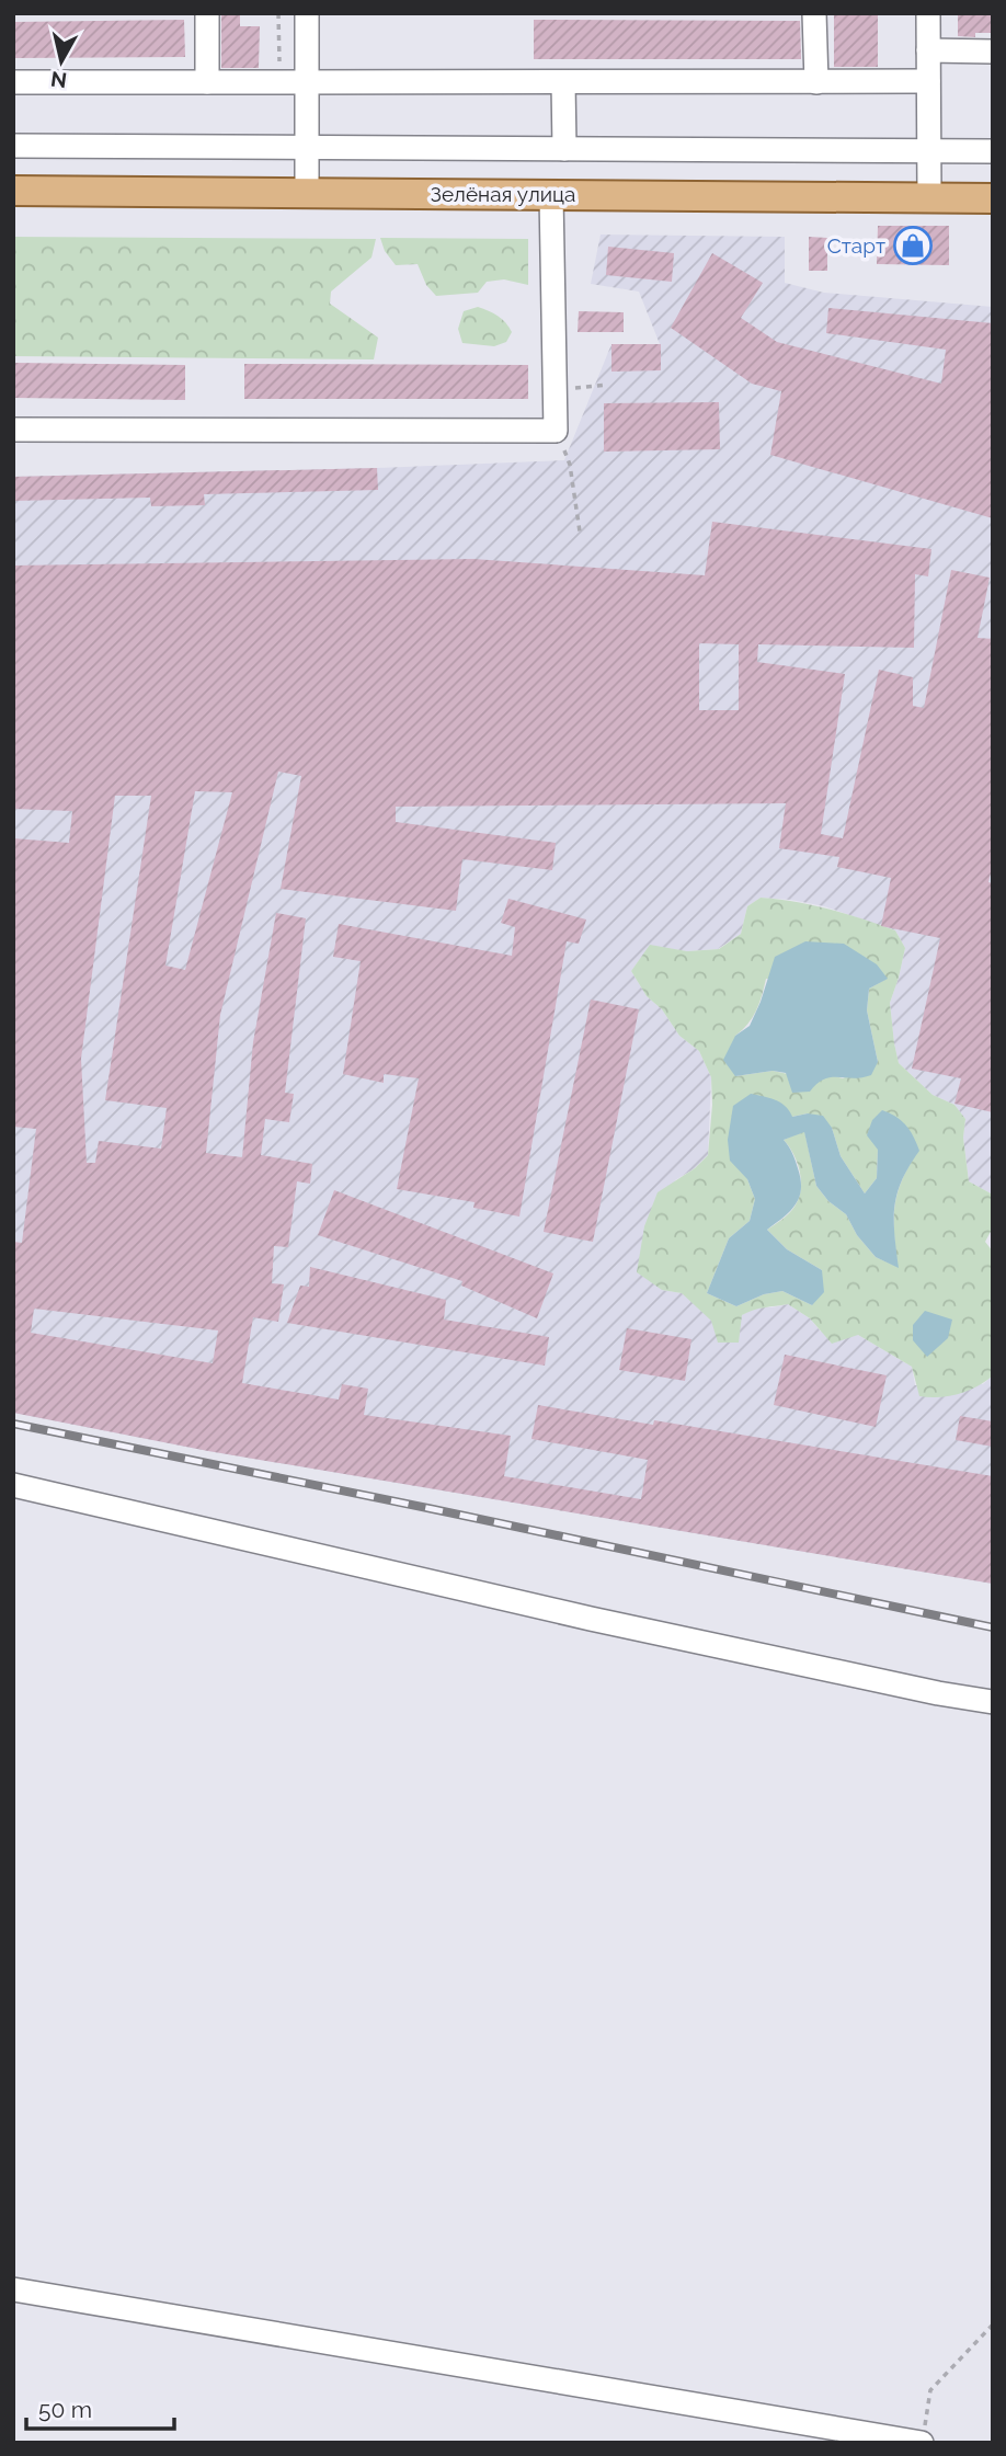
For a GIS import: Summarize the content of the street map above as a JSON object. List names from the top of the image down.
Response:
{
  "streets": {
    "main road": ["Зелёная улица"]
  },
  "places": {
    "shop": ["Старт"]
  },
  "scale_bar": "50 m",
  "north": "bottom"
}
